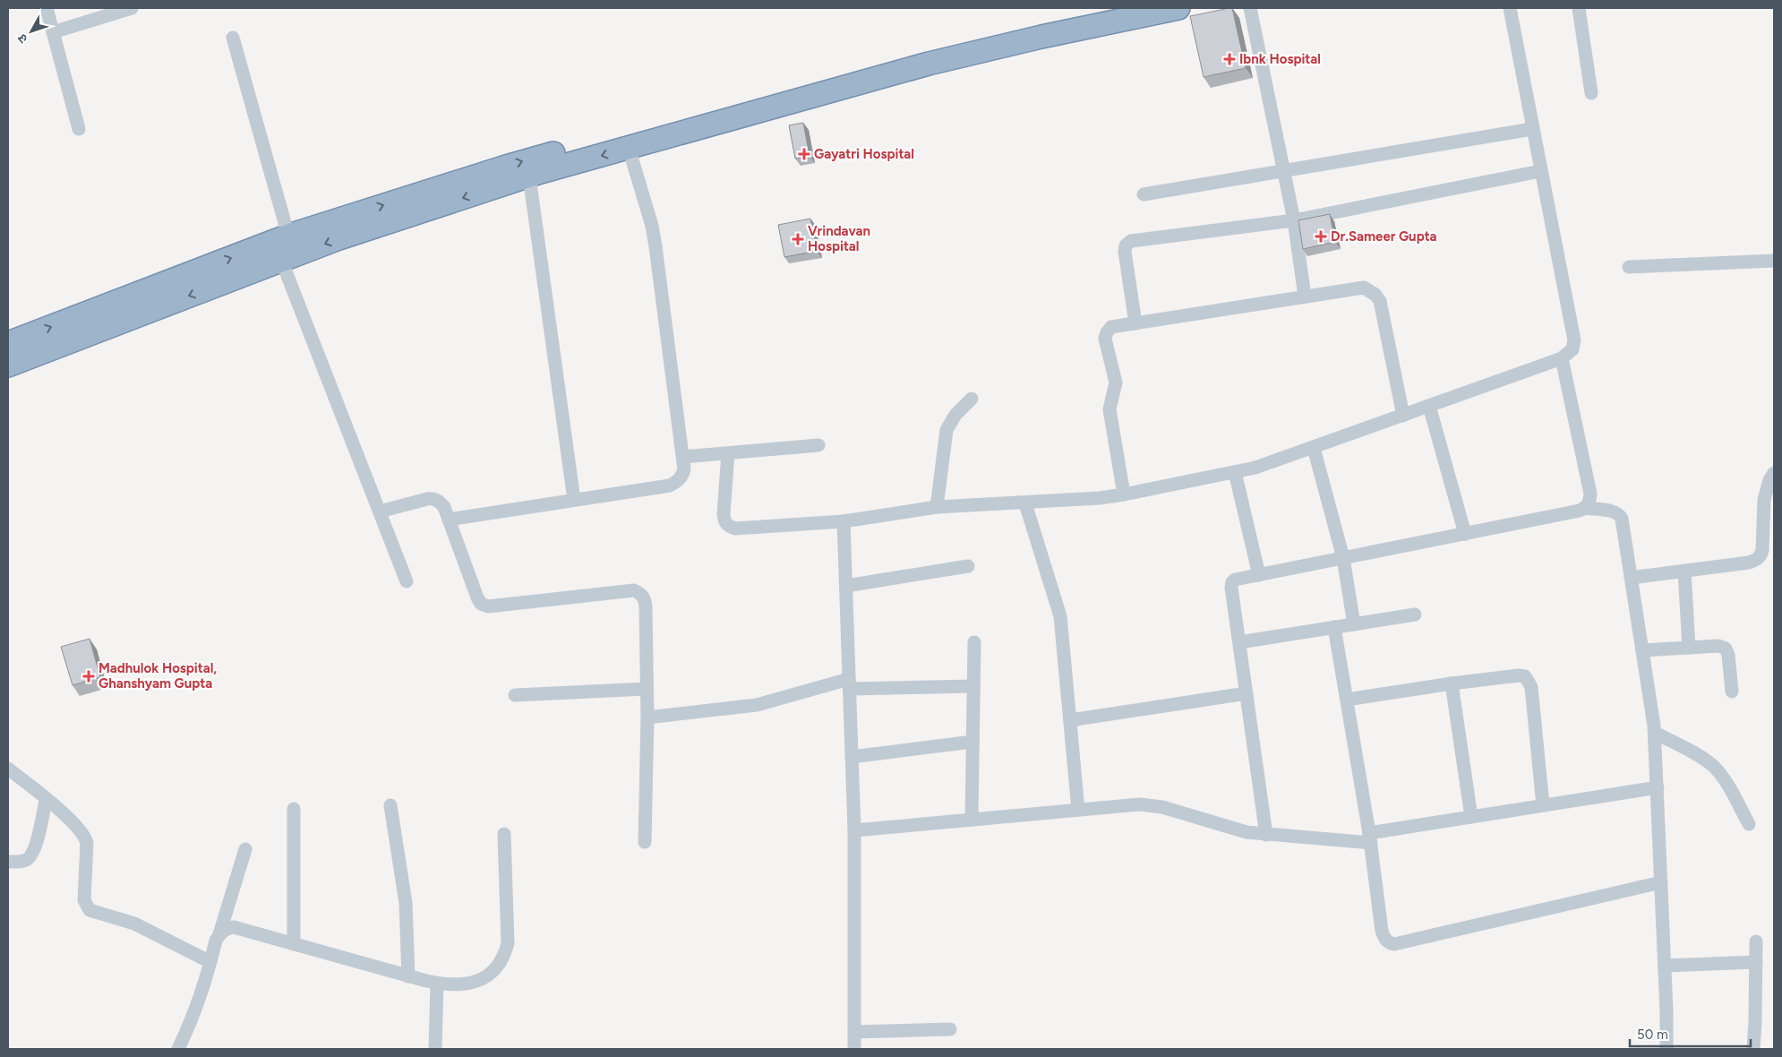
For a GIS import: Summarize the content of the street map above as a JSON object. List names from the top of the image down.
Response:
{
  "places": {
    "health": [
      "Ibnk Hospital",
      "Gayatri Hospital",
      "Dr.Sameer Gupta",
      "Vrindavan Hospital",
      "Madhulok Hospital, Ghanshyam Gupta"
    ]
  },
  "scale_bar": "50 m",
  "north": "bottom left"
}
